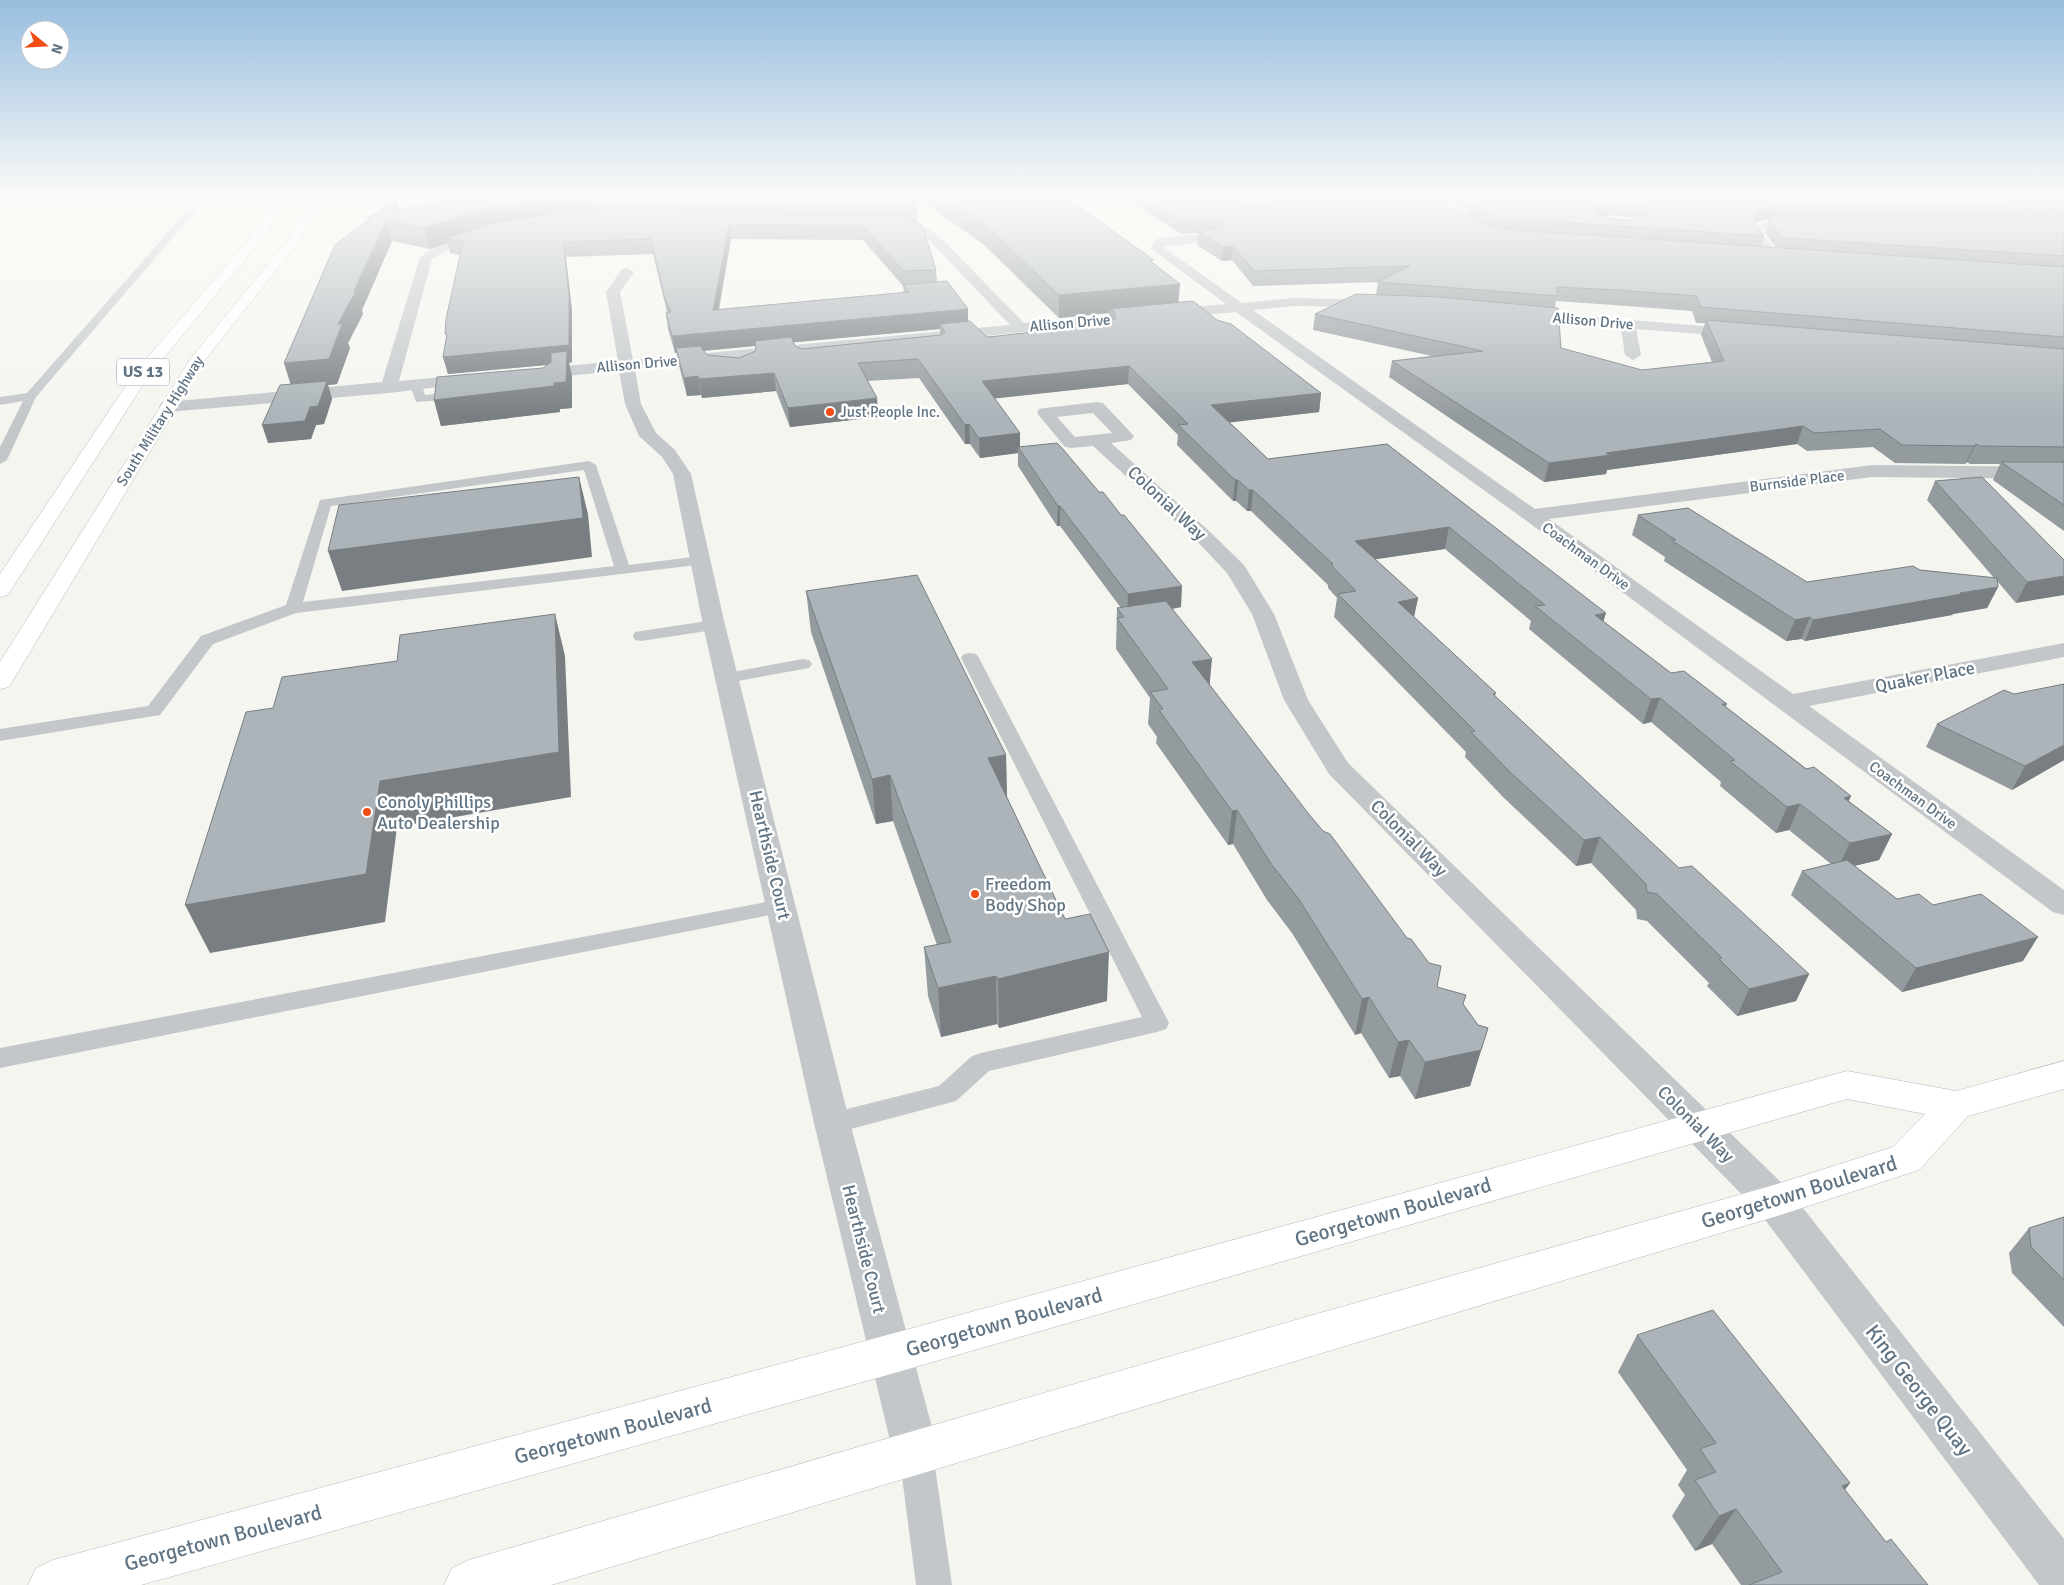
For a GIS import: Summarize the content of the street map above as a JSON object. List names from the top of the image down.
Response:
{
  "streets": {
    "main road": ["US 13", "South Military Highway", "Georgetown Boulevard"],
    "street": [
      "Allison Drive",
      "Burnside Place",
      "Colonial Way",
      "Coachman Drive",
      "Quaker Place",
      "Hearthside Court",
      "King George Quay"
    ]
  },
  "crossings": [
    ["Allison Drive", "Coachman Drive"],
    ["Allison Drive", "Hearthside Court"],
    ["Burnside Place", "Coachman Drive"],
    ["Colonial Way", "Georgetown Boulevard"],
    ["Colonial Way", "King George Quay"],
    ["Coachman Drive", "Quaker Place"],
    ["Hearthside Court", "Georgetown Boulevard"],
    ["Georgetown Boulevard", "King George Quay"]
  ],
  "places": ["Just People Inc.", "Conoly Phillips Auto Dealership", "Freedom Body Shop"],
  "north": "right"
}
